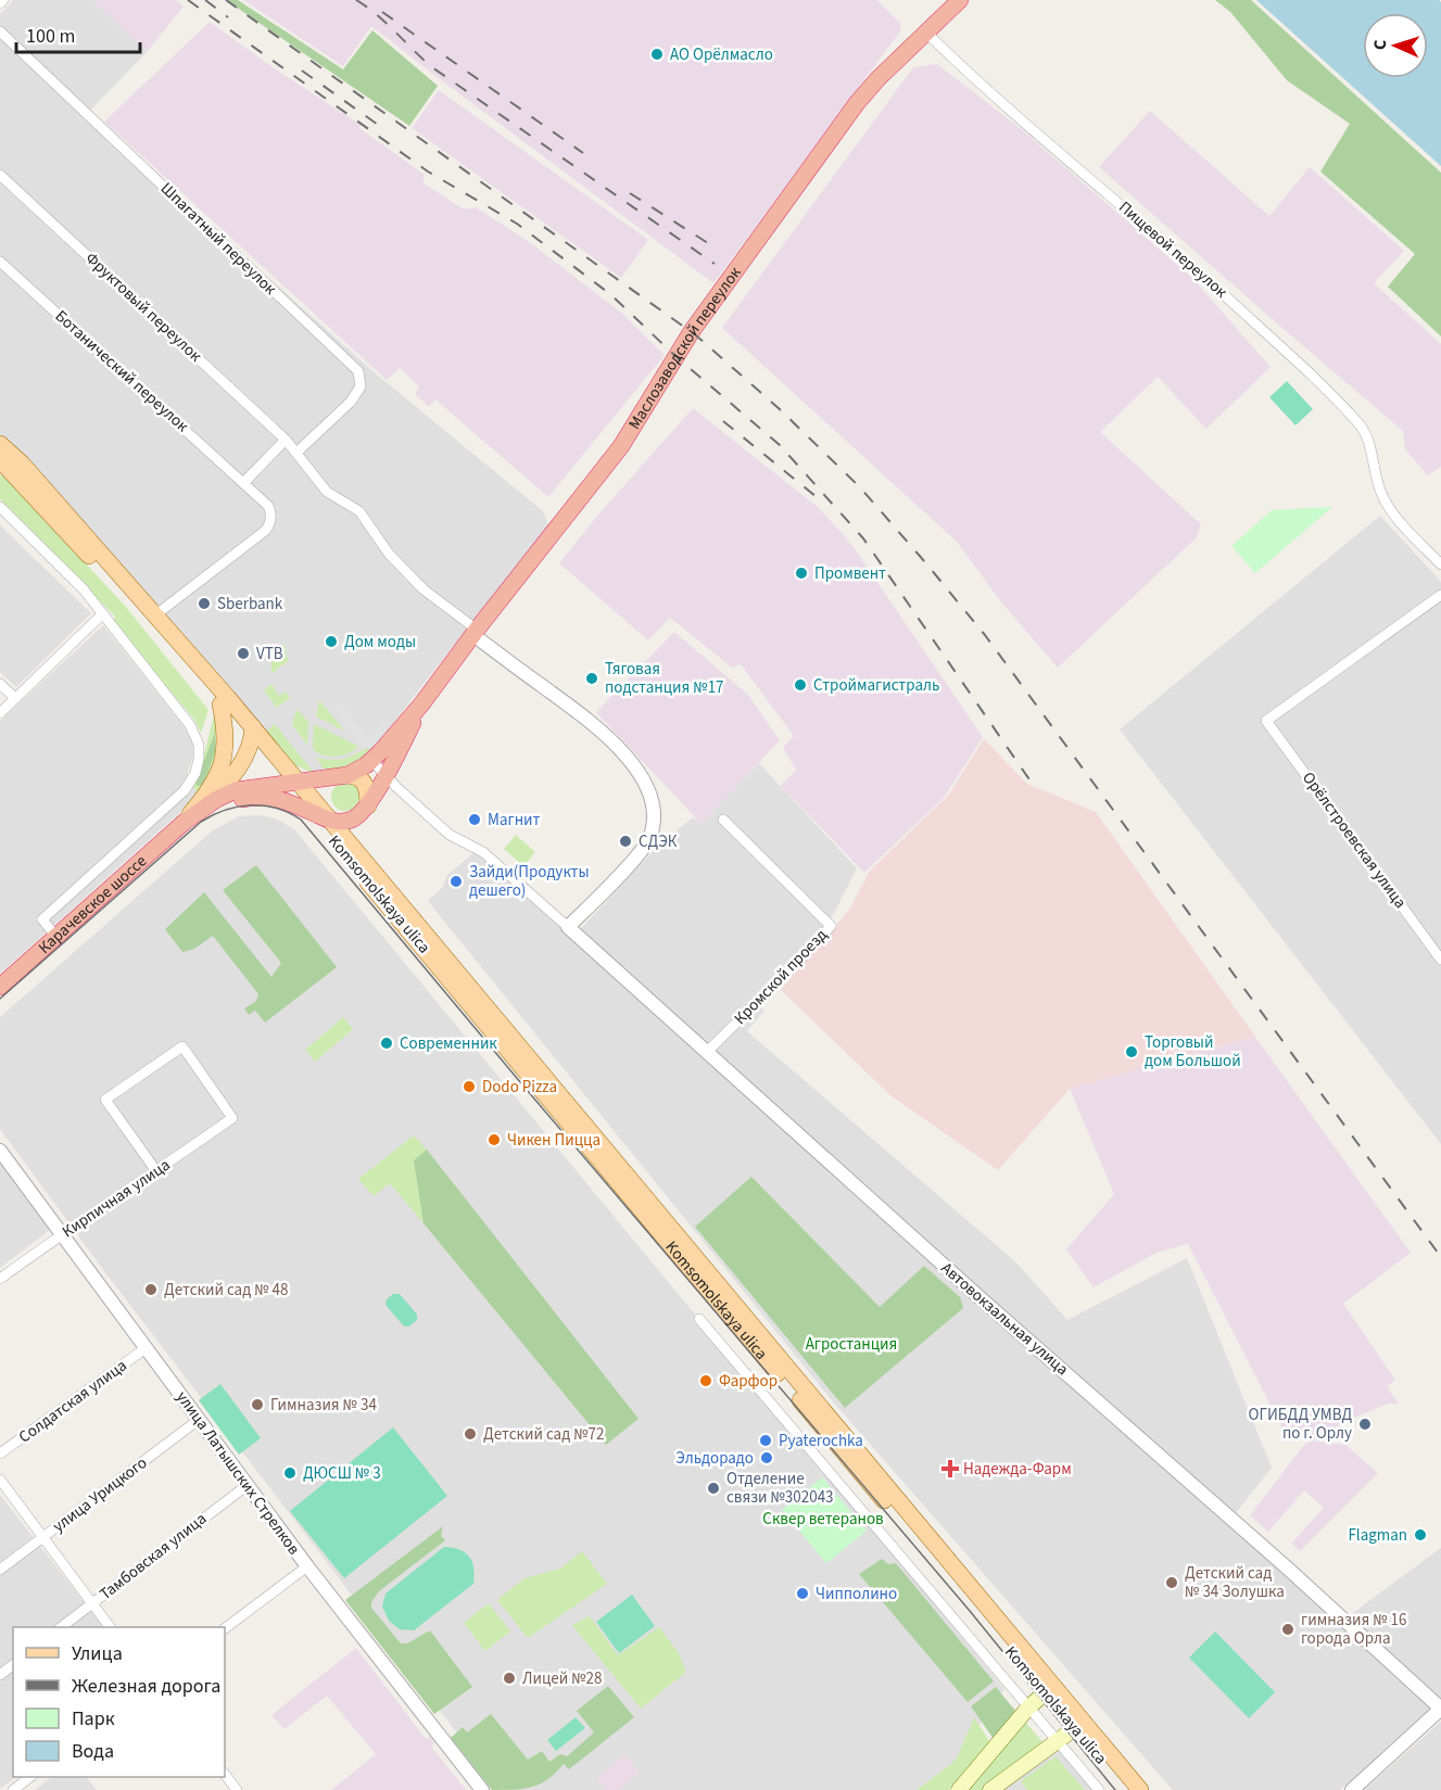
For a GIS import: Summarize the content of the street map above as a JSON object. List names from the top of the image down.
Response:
{
  "streets": {
    "highway": ["Маслозаводской переулок", "Komsomolskaya ulica", "Карачевское шоссе"],
    "street": [
      "Шпагатный переулок",
      "Пищевой переулок",
      "Фруктовый переулок",
      "Ботанический переулок",
      "Орёлстроевская улица",
      "Кромской проезд",
      "Кирпичная улица",
      "Автовокзальная улица",
      "Солдатская улица",
      "улица Латышских Стрелков",
      "улица Урицкого",
      "Тамбовская улица"
    ]
  },
  "crossings": [
    ["Шпагатный переулок", "Фруктовый переулок"],
    ["Пищевой переулок", "Маслозаводской переулок"],
    ["Фруктовый переулок", "Маслозаводской переулок"],
    ["Маслозаводской переулок", "Komsomolskaya ulica"],
    ["Маслозаводской переулок", "Автовокзальная улица"],
    ["Ботанический переулок", "Komsomolskaya ulica"],
    ["Кромской проезд", "Автовокзальная улица"],
    ["Кирпичная улица", "улица Латышских Стрелков"],
    ["Солдатская улица", "улица Латышских Стрелков"],
    ["улица Латышских Стрелков", "улица Урицкого"],
    ["улица Латышских Стрелков", "Тамбовская улица"]
  ],
  "parks": ["Агростанция", "Сквер ветеранов"],
  "places": {
    "other": [
      "АО Орёлмасло",
      "Промвент",
      "Sberbank",
      "Дом моды",
      "VTB",
      "Тяговая подстанция №17",
      "Строймагистраль",
      "Магнит",
      "СДЭК",
      "Зайди(Продукты дешего)",
      "Современник",
      "Торговый дом Большой",
      "Dodo Pizza",
      "Чикен Пицца",
      "Детский сад № 48",
      "Фарфор",
      "Гимназия № 34",
      "ОГИБДД УМВД по г. Орлу",
      "Детский сад №72",
      "Pyaterochka",
      "Эльдорадо",
      "ДЮСШ № 3",
      "Отделение связи №302043",
      "Flagman",
      "Детский сад № 34 Золушка",
      "Чипполино",
      "гимназия № 16 города Орла",
      "Лицей №28"
    ],
    "health": ["Надежда-Фарм"]
  },
  "legend": [
    "Улица",
    "Железная дорога",
    "Парк",
    "Вода"
  ],
  "scale_bar": "100 m",
  "north": "left"
}
